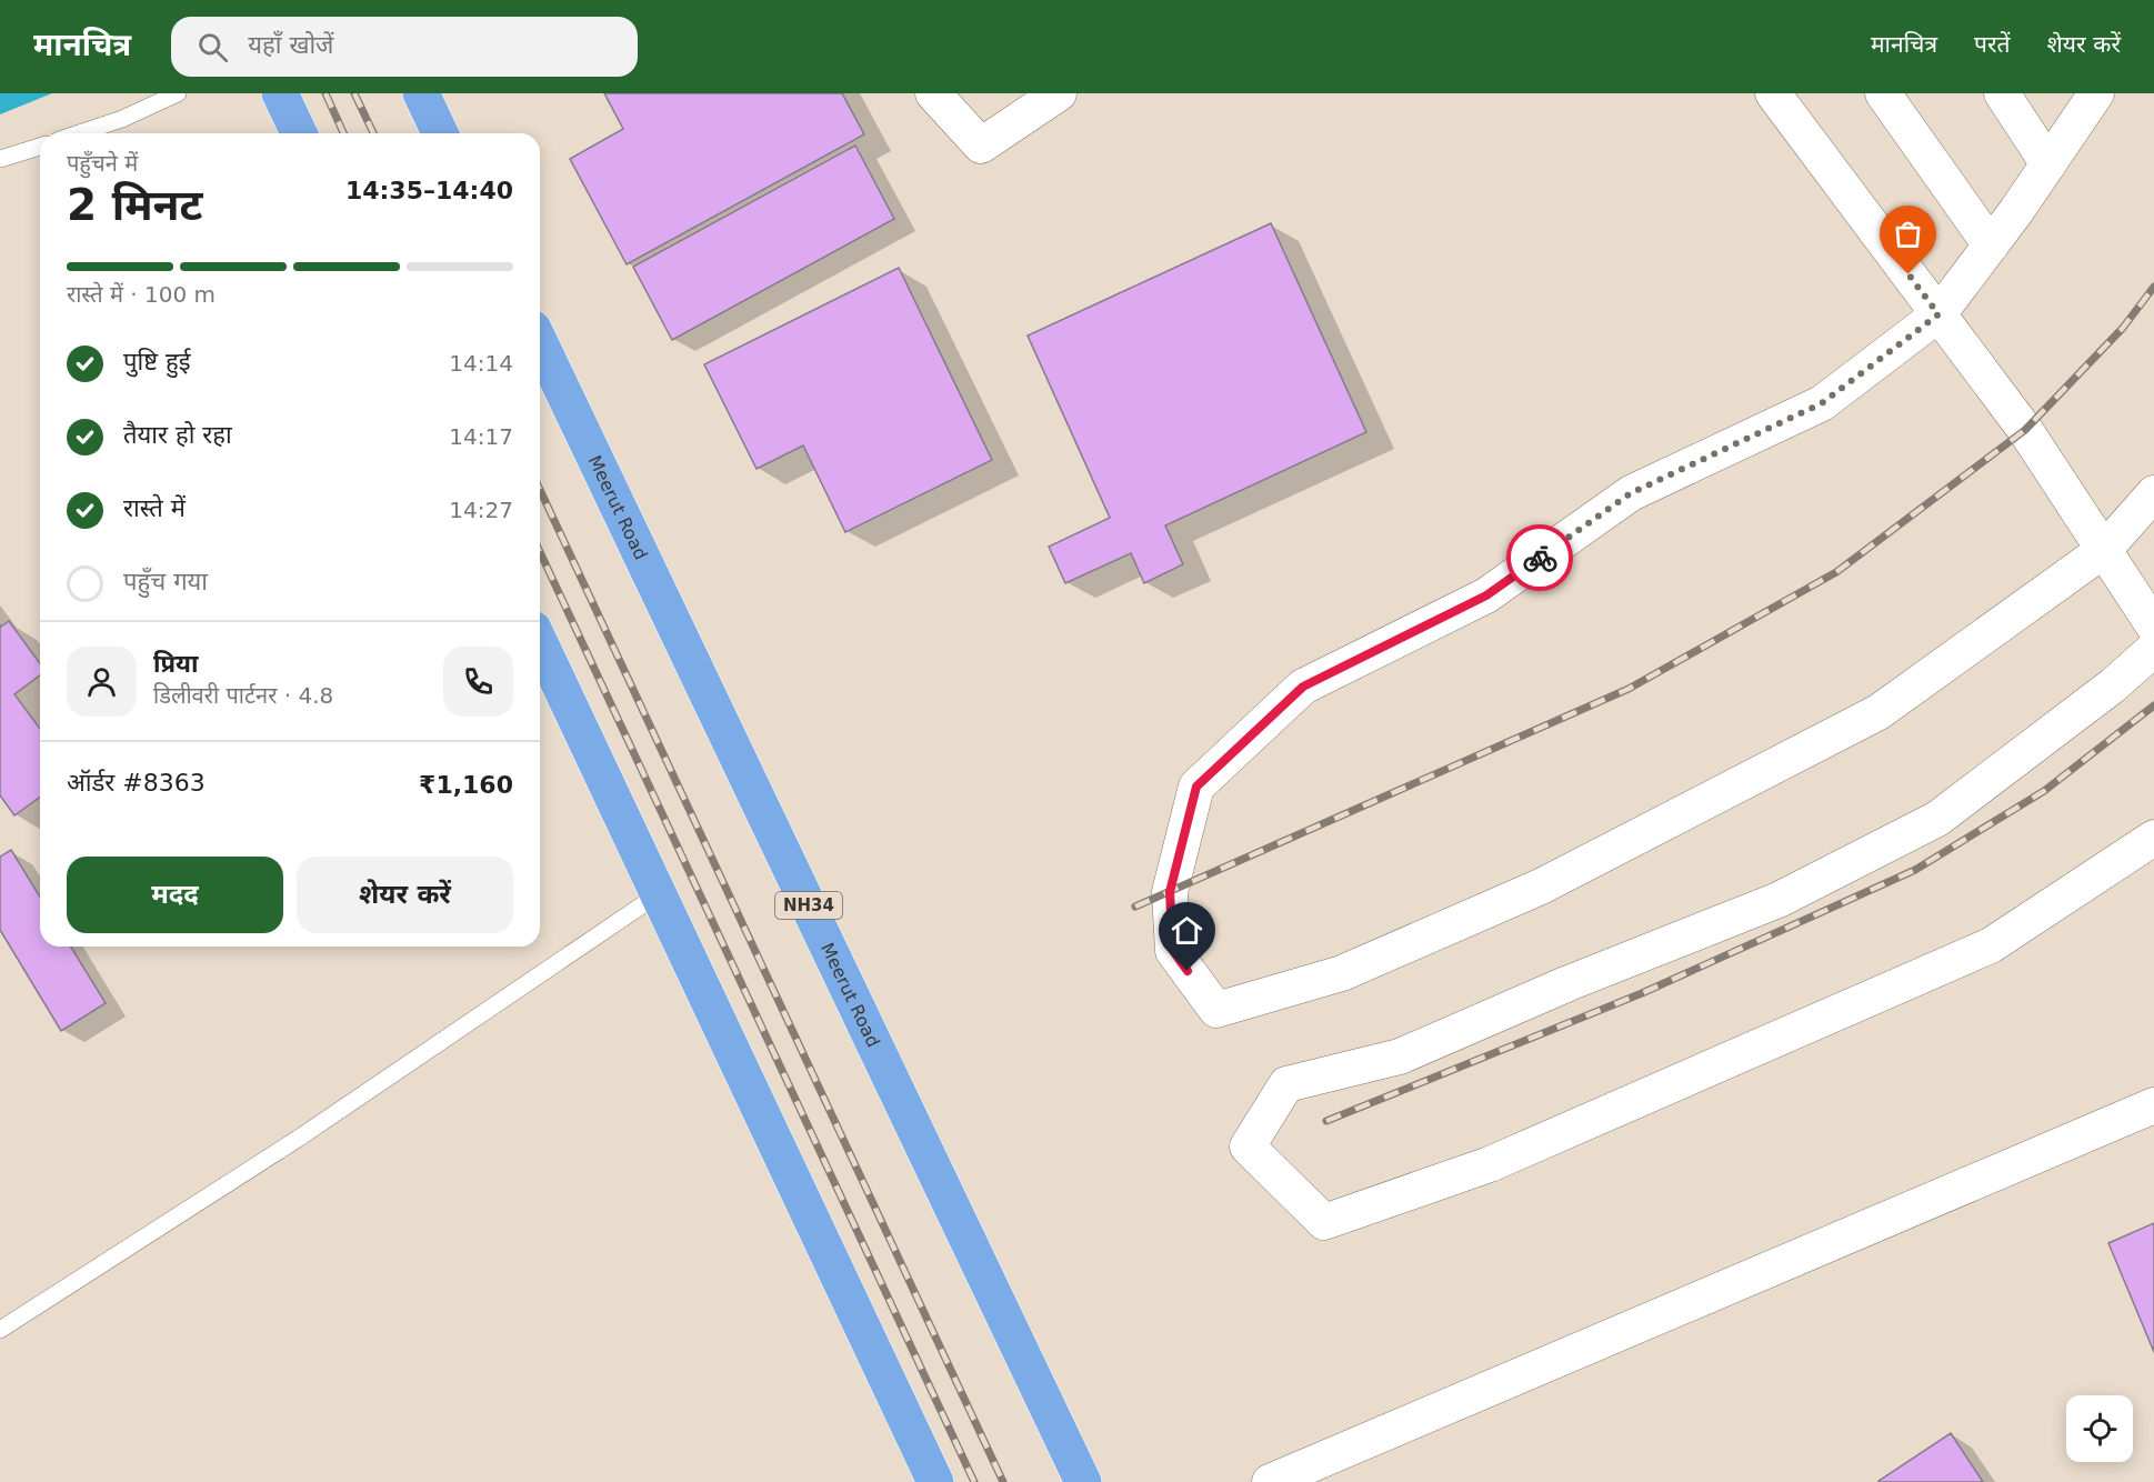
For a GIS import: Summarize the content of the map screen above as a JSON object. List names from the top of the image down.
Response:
{
  "streets": {
    "highway": ["Meerut Road", "NH34"]
  },
  "page": {
    "header": "मानचित्र",
    "search": "यहाँ खोजें",
    "nav": ["मानचित्र", "परतें", "शेयर करें"],
    "heading": ["2 मिनट", "पहुँचने में", "14:35–14:40"],
    "panel": [
      "प्रिया",
      "डिलीवरी पार्टनर · 4.8",
      "ऑर्डर #8363",
      "₹1,160"
    ],
    "bar": "रास्ते में · 100 m",
    "list": [
      ["पुष्टि हुई", "14:14"],
      ["तैयार हो रहा", "14:17"],
      ["रास्ते में", "14:27"],
      "पहुँच गया"
    ],
    "buttons": ["मदद", "शेयर करें"]
  }
}
